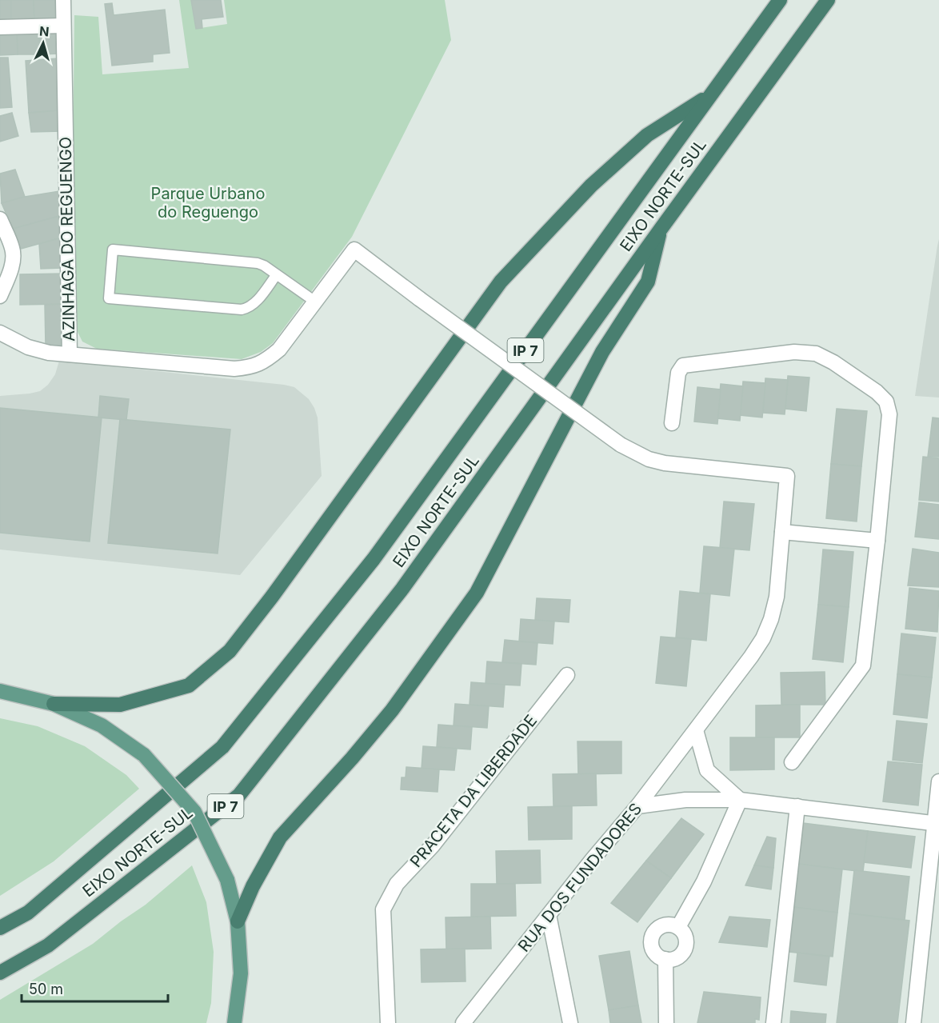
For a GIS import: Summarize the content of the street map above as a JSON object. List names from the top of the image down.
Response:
{
  "streets": {
    "highway": ["EIXO NORTE-SUL", "IP 7"],
    "street": ["AZINHAGA DO REGUENGO", "PRACETA DA LIBERDADE", "RUA DOS FUNDADORES"]
  },
  "crossings": [
    ["AZINHAGA DO REGUENGO", "RUA DOS FUNDADORES"]
  ],
  "parks": ["Parque Urbano do Reguengo"],
  "scale_bar": "50 m",
  "north": "top"
}
